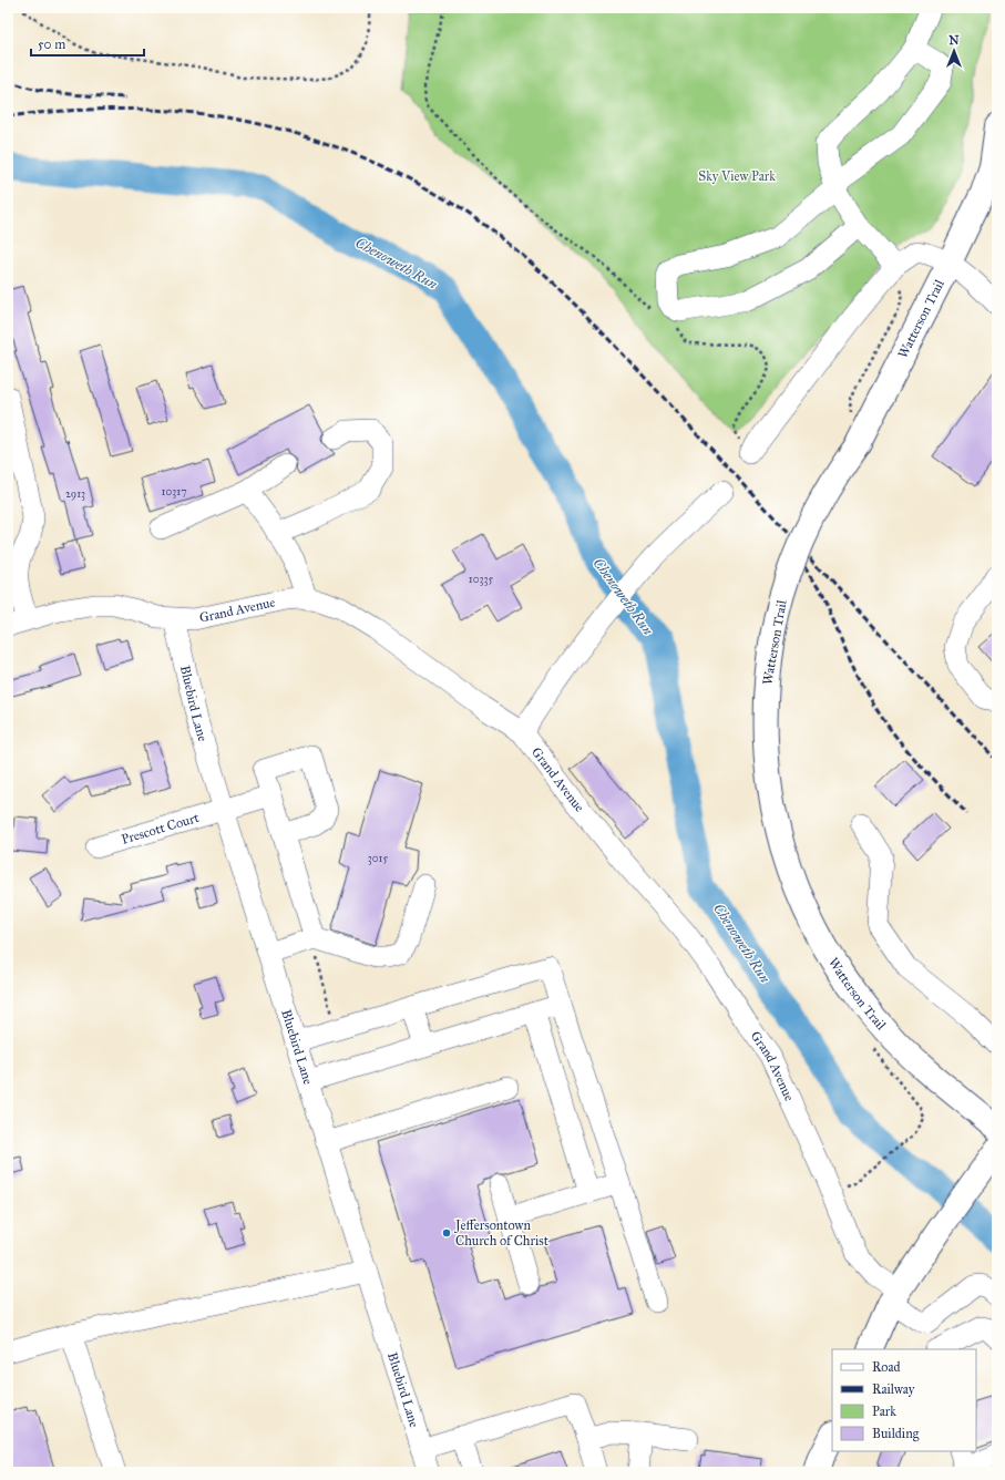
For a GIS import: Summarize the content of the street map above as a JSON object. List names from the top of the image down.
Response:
{
  "streets": {
    "main road": ["Watterson Trail"],
    "street": ["Grand Avenue", "Bluebird Lane", "Prescott Court"]
  },
  "crossings": [
    ["Grand Avenue", "Bluebird Lane"],
    ["Bluebird Lane", "Prescott Court"]
  ],
  "water": ["Chenoweth Run"],
  "parks": ["Sky View Park"],
  "places": ["Jeffersontown Church of Christ"],
  "house_numbers": [
    "10317",
    "2913",
    "10335",
    "3015"
  ],
  "legend": [
    "Road",
    "Railway",
    "Park",
    "Building"
  ],
  "scale_bar": "50 m",
  "north": "top"
}
